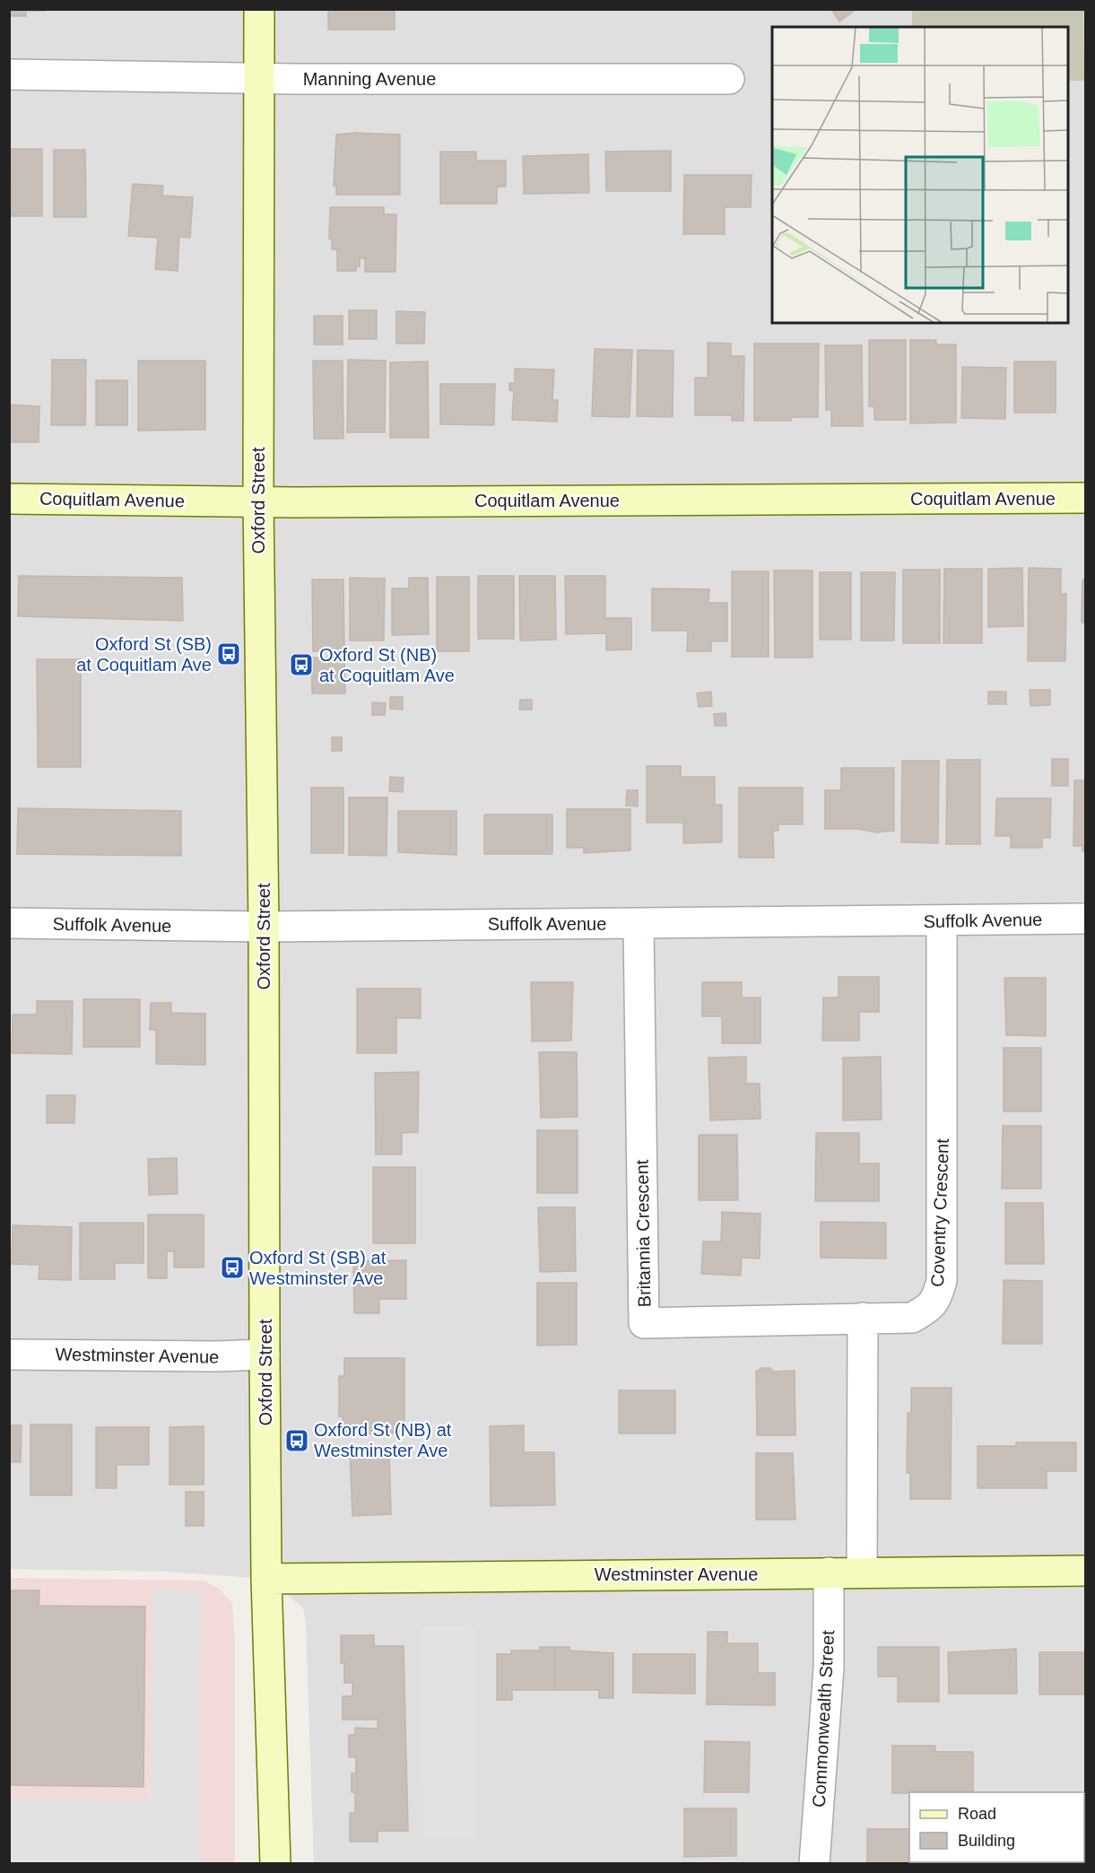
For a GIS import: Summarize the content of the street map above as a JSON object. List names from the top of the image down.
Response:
{
  "streets": {
    "street": [
      "Manning Avenue",
      "Coquitlam Avenue",
      "Oxford Street",
      "Suffolk Avenue",
      "Coventry Crescent",
      "Britannia Crescent",
      "Westminster Avenue",
      "Commonwealth Street"
    ]
  },
  "crossings": [
    ["Manning Avenue", "Oxford Street"],
    ["Coquitlam Avenue", "Oxford Street"],
    ["Oxford Street", "Suffolk Avenue"],
    ["Oxford Street", "Westminster Avenue"],
    ["Suffolk Avenue", "Coventry Crescent"],
    ["Suffolk Avenue", "Britannia Crescent"],
    ["Coventry Crescent", "Britannia Crescent"],
    ["Westminster Avenue", "Commonwealth Street"]
  ],
  "places": {
    "bus stop": [
      "Oxford St (SB) at Coquitlam Ave",
      "Oxford St (NB) at Coquitlam Ave",
      "Oxford St (SB) at Westminster Ave",
      "Oxford St (NB) at Westminster Ave"
    ]
  },
  "legend": ["Road", "Building"]
}
